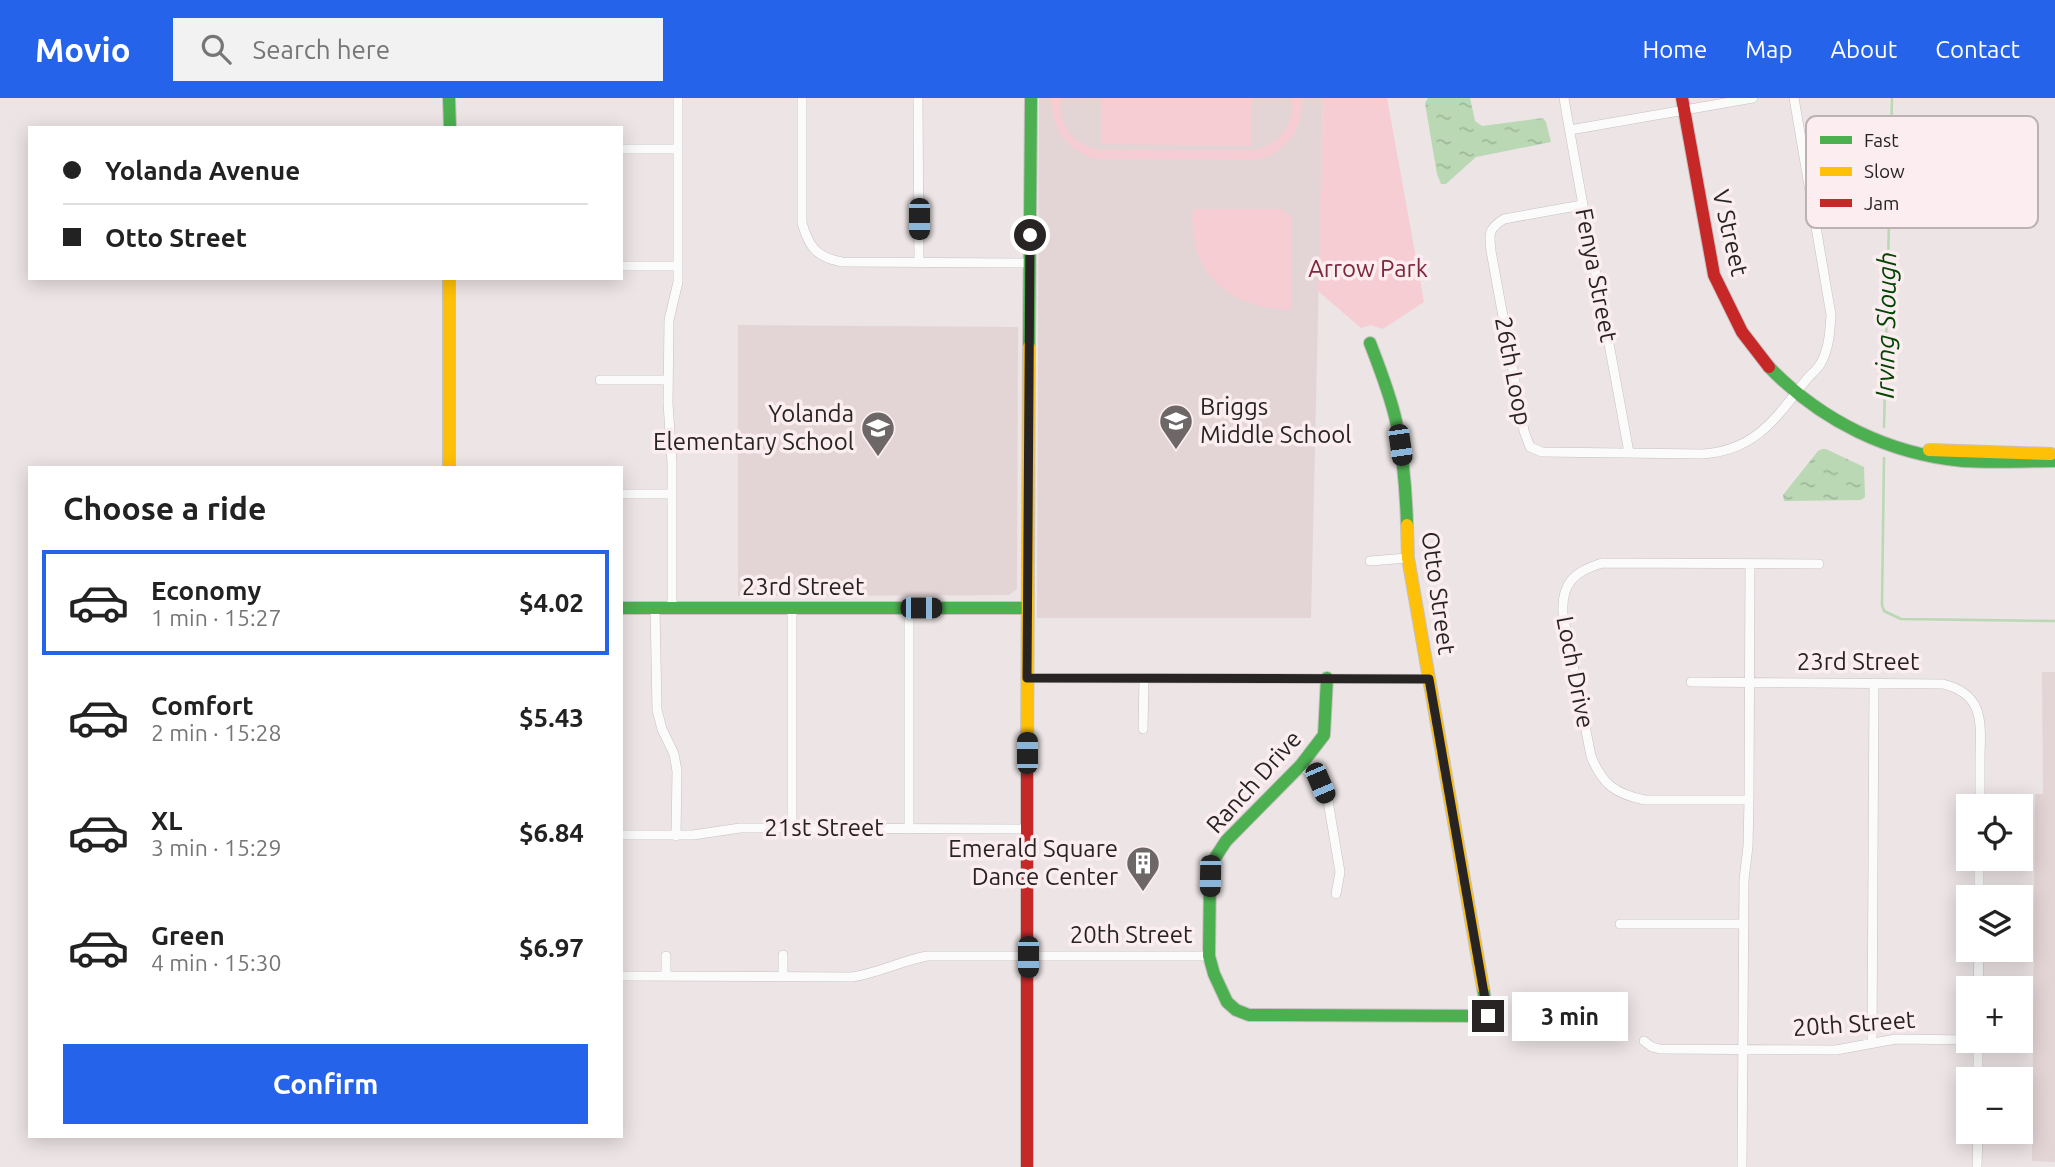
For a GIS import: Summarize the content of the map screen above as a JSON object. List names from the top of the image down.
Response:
{
  "streets": {
    "street": [
      "V Street",
      "Fenya Street",
      "26th Loop",
      "23rd Street",
      "Otto Street",
      "Loch Drive",
      "Ranch Drive",
      "21st Street",
      "20th Street"
    ]
  },
  "crossings": [
    ["V Street", "26th Loop"],
    ["Fenya Street", "26th Loop"],
    ["Otto Street", "20th Street"],
    ["Ranch Drive", "20th Street"]
  ],
  "water": ["Irving Slough"],
  "parks": ["Arrow Park"],
  "places": {
    "school or university": ["Briggs Middle School", "Yolanda Elementary School"],
    "building": ["Emerald Square Dance Center"]
  },
  "legend": ["Fast", "Slow", "Jam"],
  "page": {
    "header": "Movio",
    "search": "Search here",
    "nav": [
      "Home",
      "Map",
      "About",
      "Contact"
    ],
    "banner": ["Yolanda Avenue", "Otto Street"],
    "heading": "Choose a ride",
    "list": [
      {
        "name": "Economy",
        "note": "1 min · 15:27",
        "value": "$4.02"
      },
      {
        "name": "Comfort",
        "note": "2 min · 15:28",
        "value": "$5.43"
      },
      {
        "name": "XL",
        "note": "3 min · 15:29",
        "value": "$6.84"
      },
      {
        "name": "Green",
        "note": "4 min · 15:30",
        "value": "$6.97"
      }
    ],
    "map_buttons": ["+", "−"],
    "bubble": "3 min",
    "buttons": "Confirm"
  }
}
